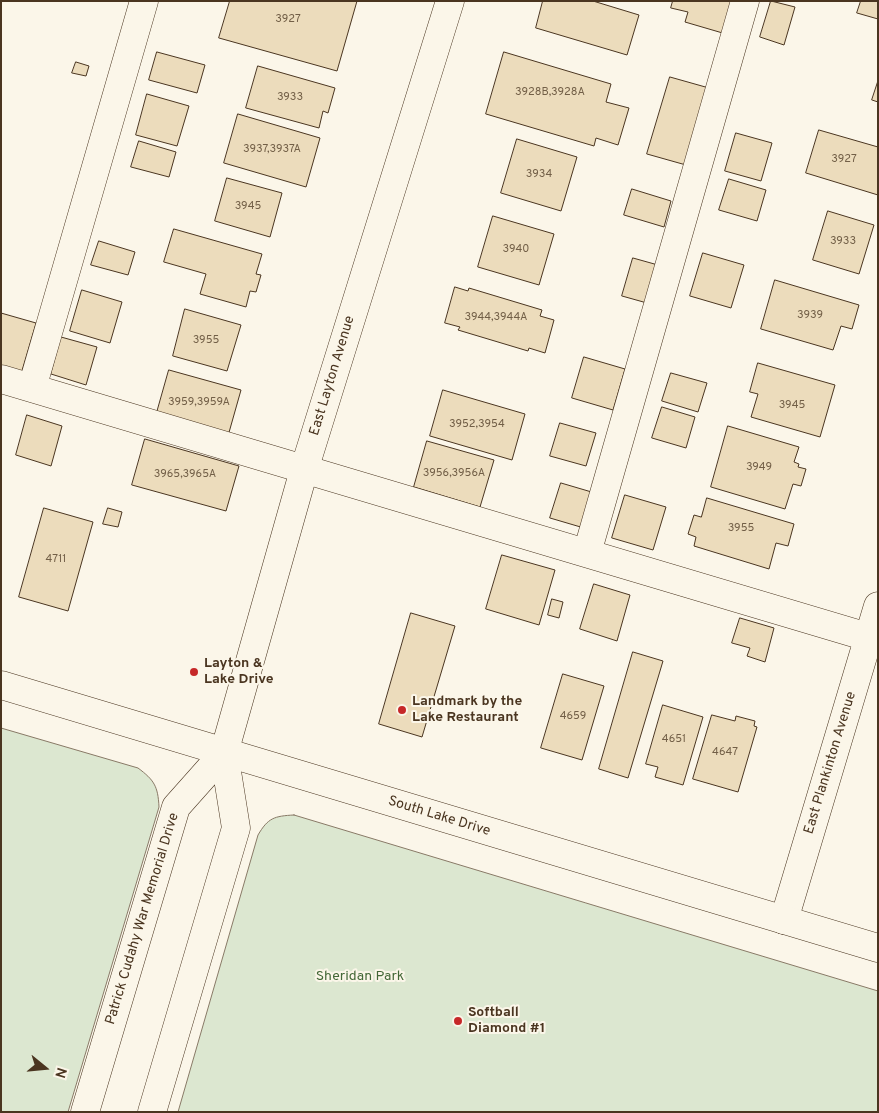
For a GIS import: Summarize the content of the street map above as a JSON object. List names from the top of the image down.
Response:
{
  "streets": {
    "main road": [
      "East Layton Avenue",
      "East Plankinton Avenue",
      "South Lake Drive",
      "Patrick Cudahy War Memorial Drive"
    ]
  },
  "crossings": [
    ["East Layton Avenue", "South Lake Drive"],
    ["East Layton Avenue", "Patrick Cudahy War Memorial Drive"],
    ["East Plankinton Avenue", "South Lake Drive"],
    ["South Lake Drive", "Patrick Cudahy War Memorial Drive"]
  ],
  "parks": ["Sheridan Park"],
  "places": ["Layton & Lake Drive", "Landmark by the Lake Restaurant", "Softball Diamond #1"],
  "house_numbers": [
    "3927",
    "3928B,3928A",
    "3933",
    "3937,3937A",
    "3927",
    "3934",
    "3945",
    "3933",
    "3940",
    "3939",
    "3944,3944A",
    "3955",
    "3959,3959A",
    "3945",
    "3952,3954",
    "3949",
    "3956,3956A",
    "3965,3965A",
    "3955",
    "4711",
    "4659",
    "4651",
    "4647"
  ],
  "north": "right"
}
